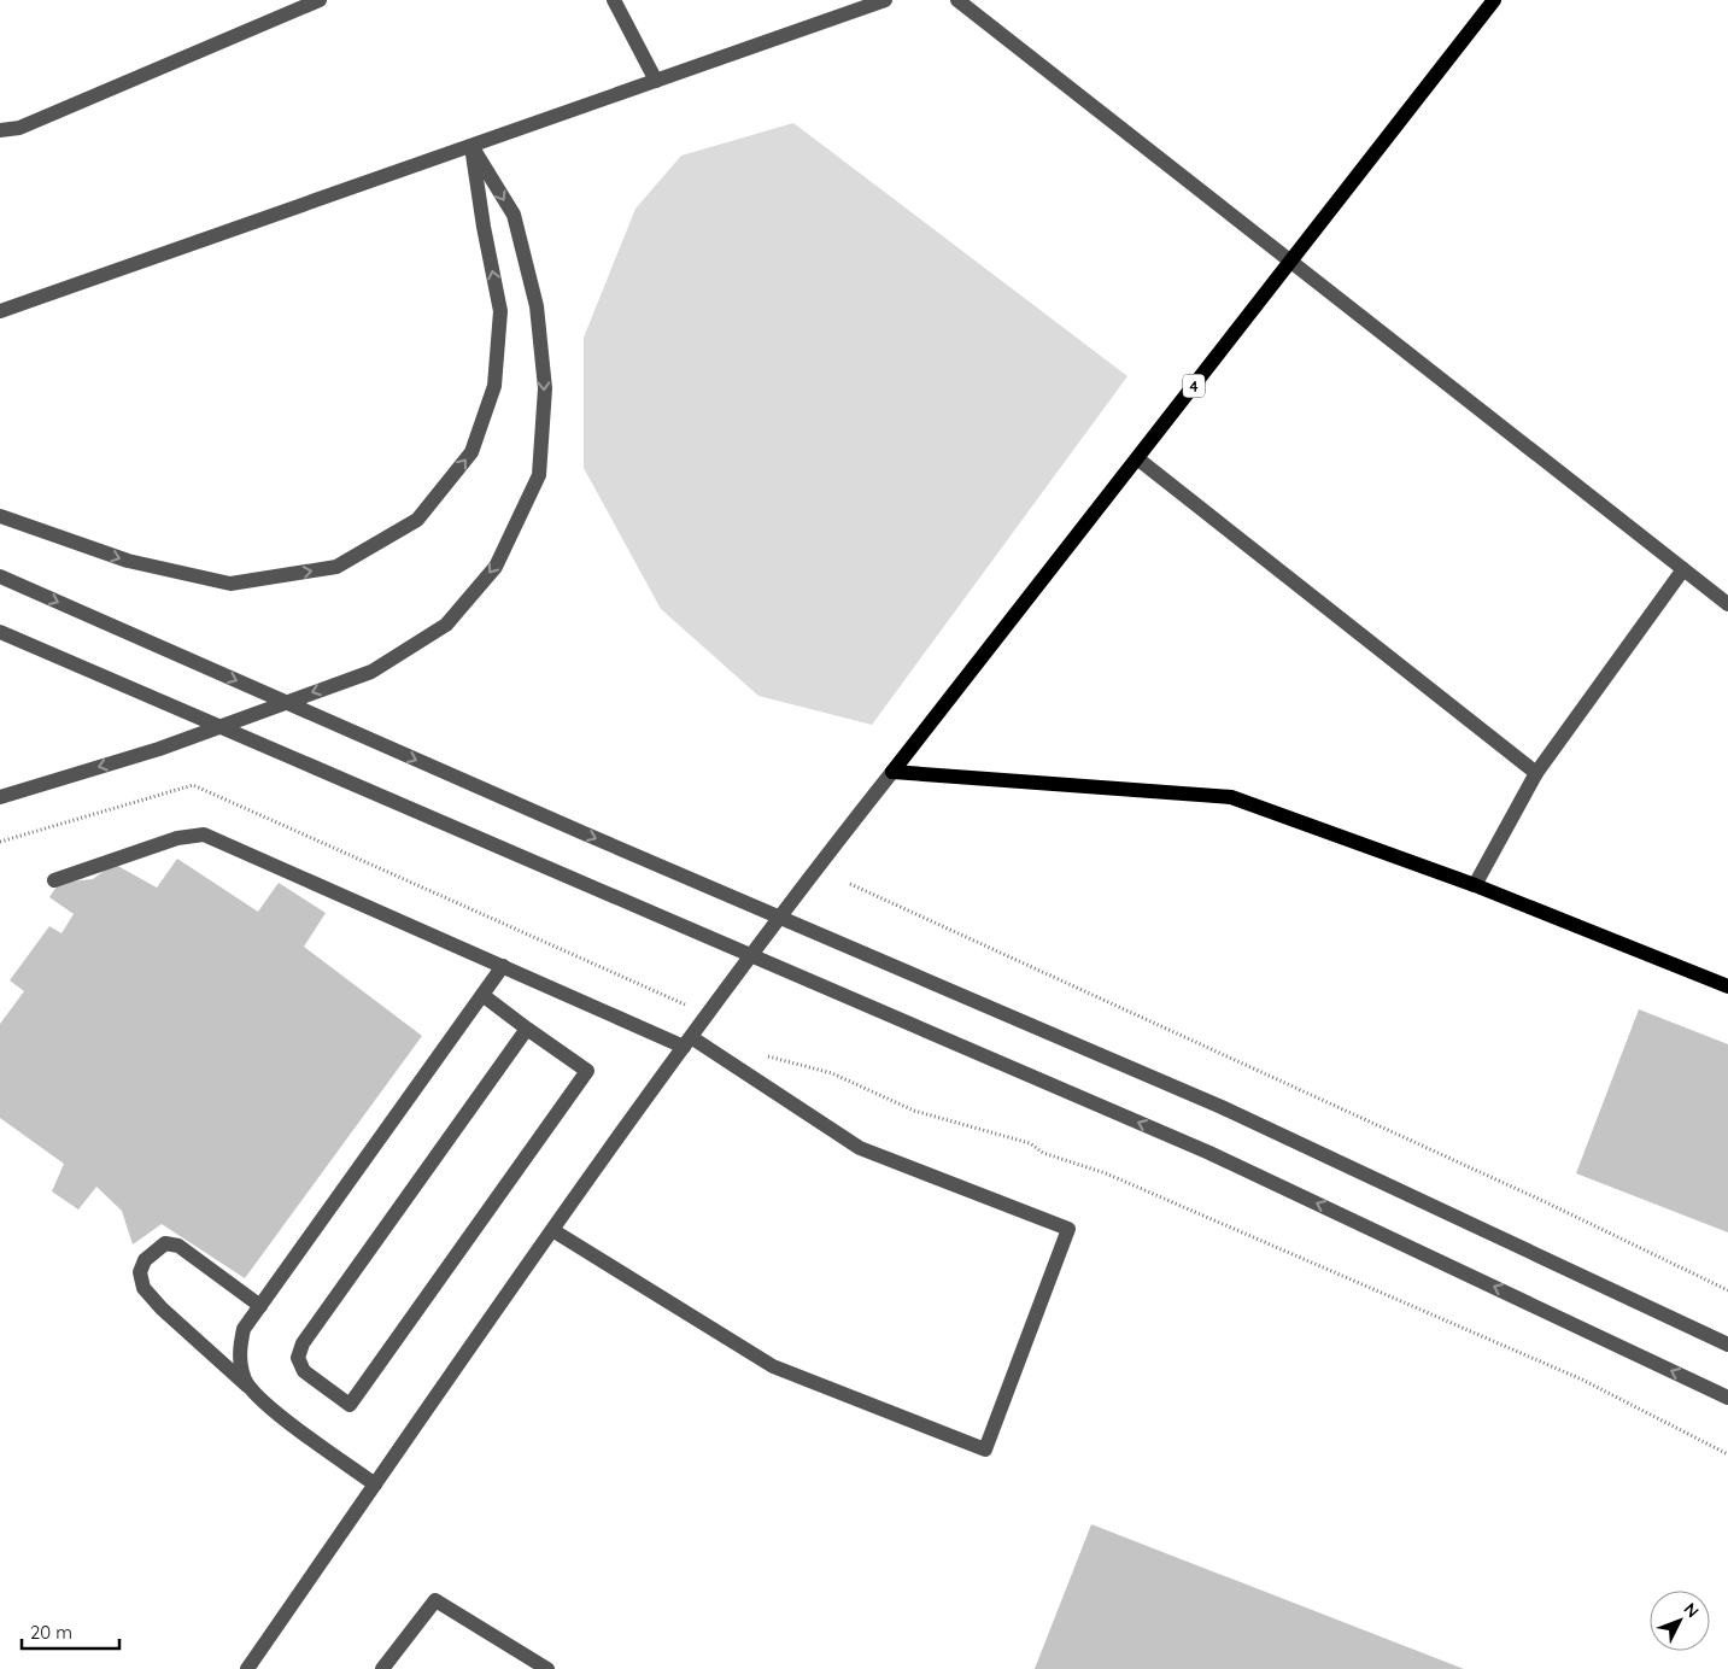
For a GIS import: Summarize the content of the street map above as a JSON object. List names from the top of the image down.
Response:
{
  "streets": {
    "main road": ["4"]
  },
  "scale_bar": "20 m",
  "north": "top right"
}
